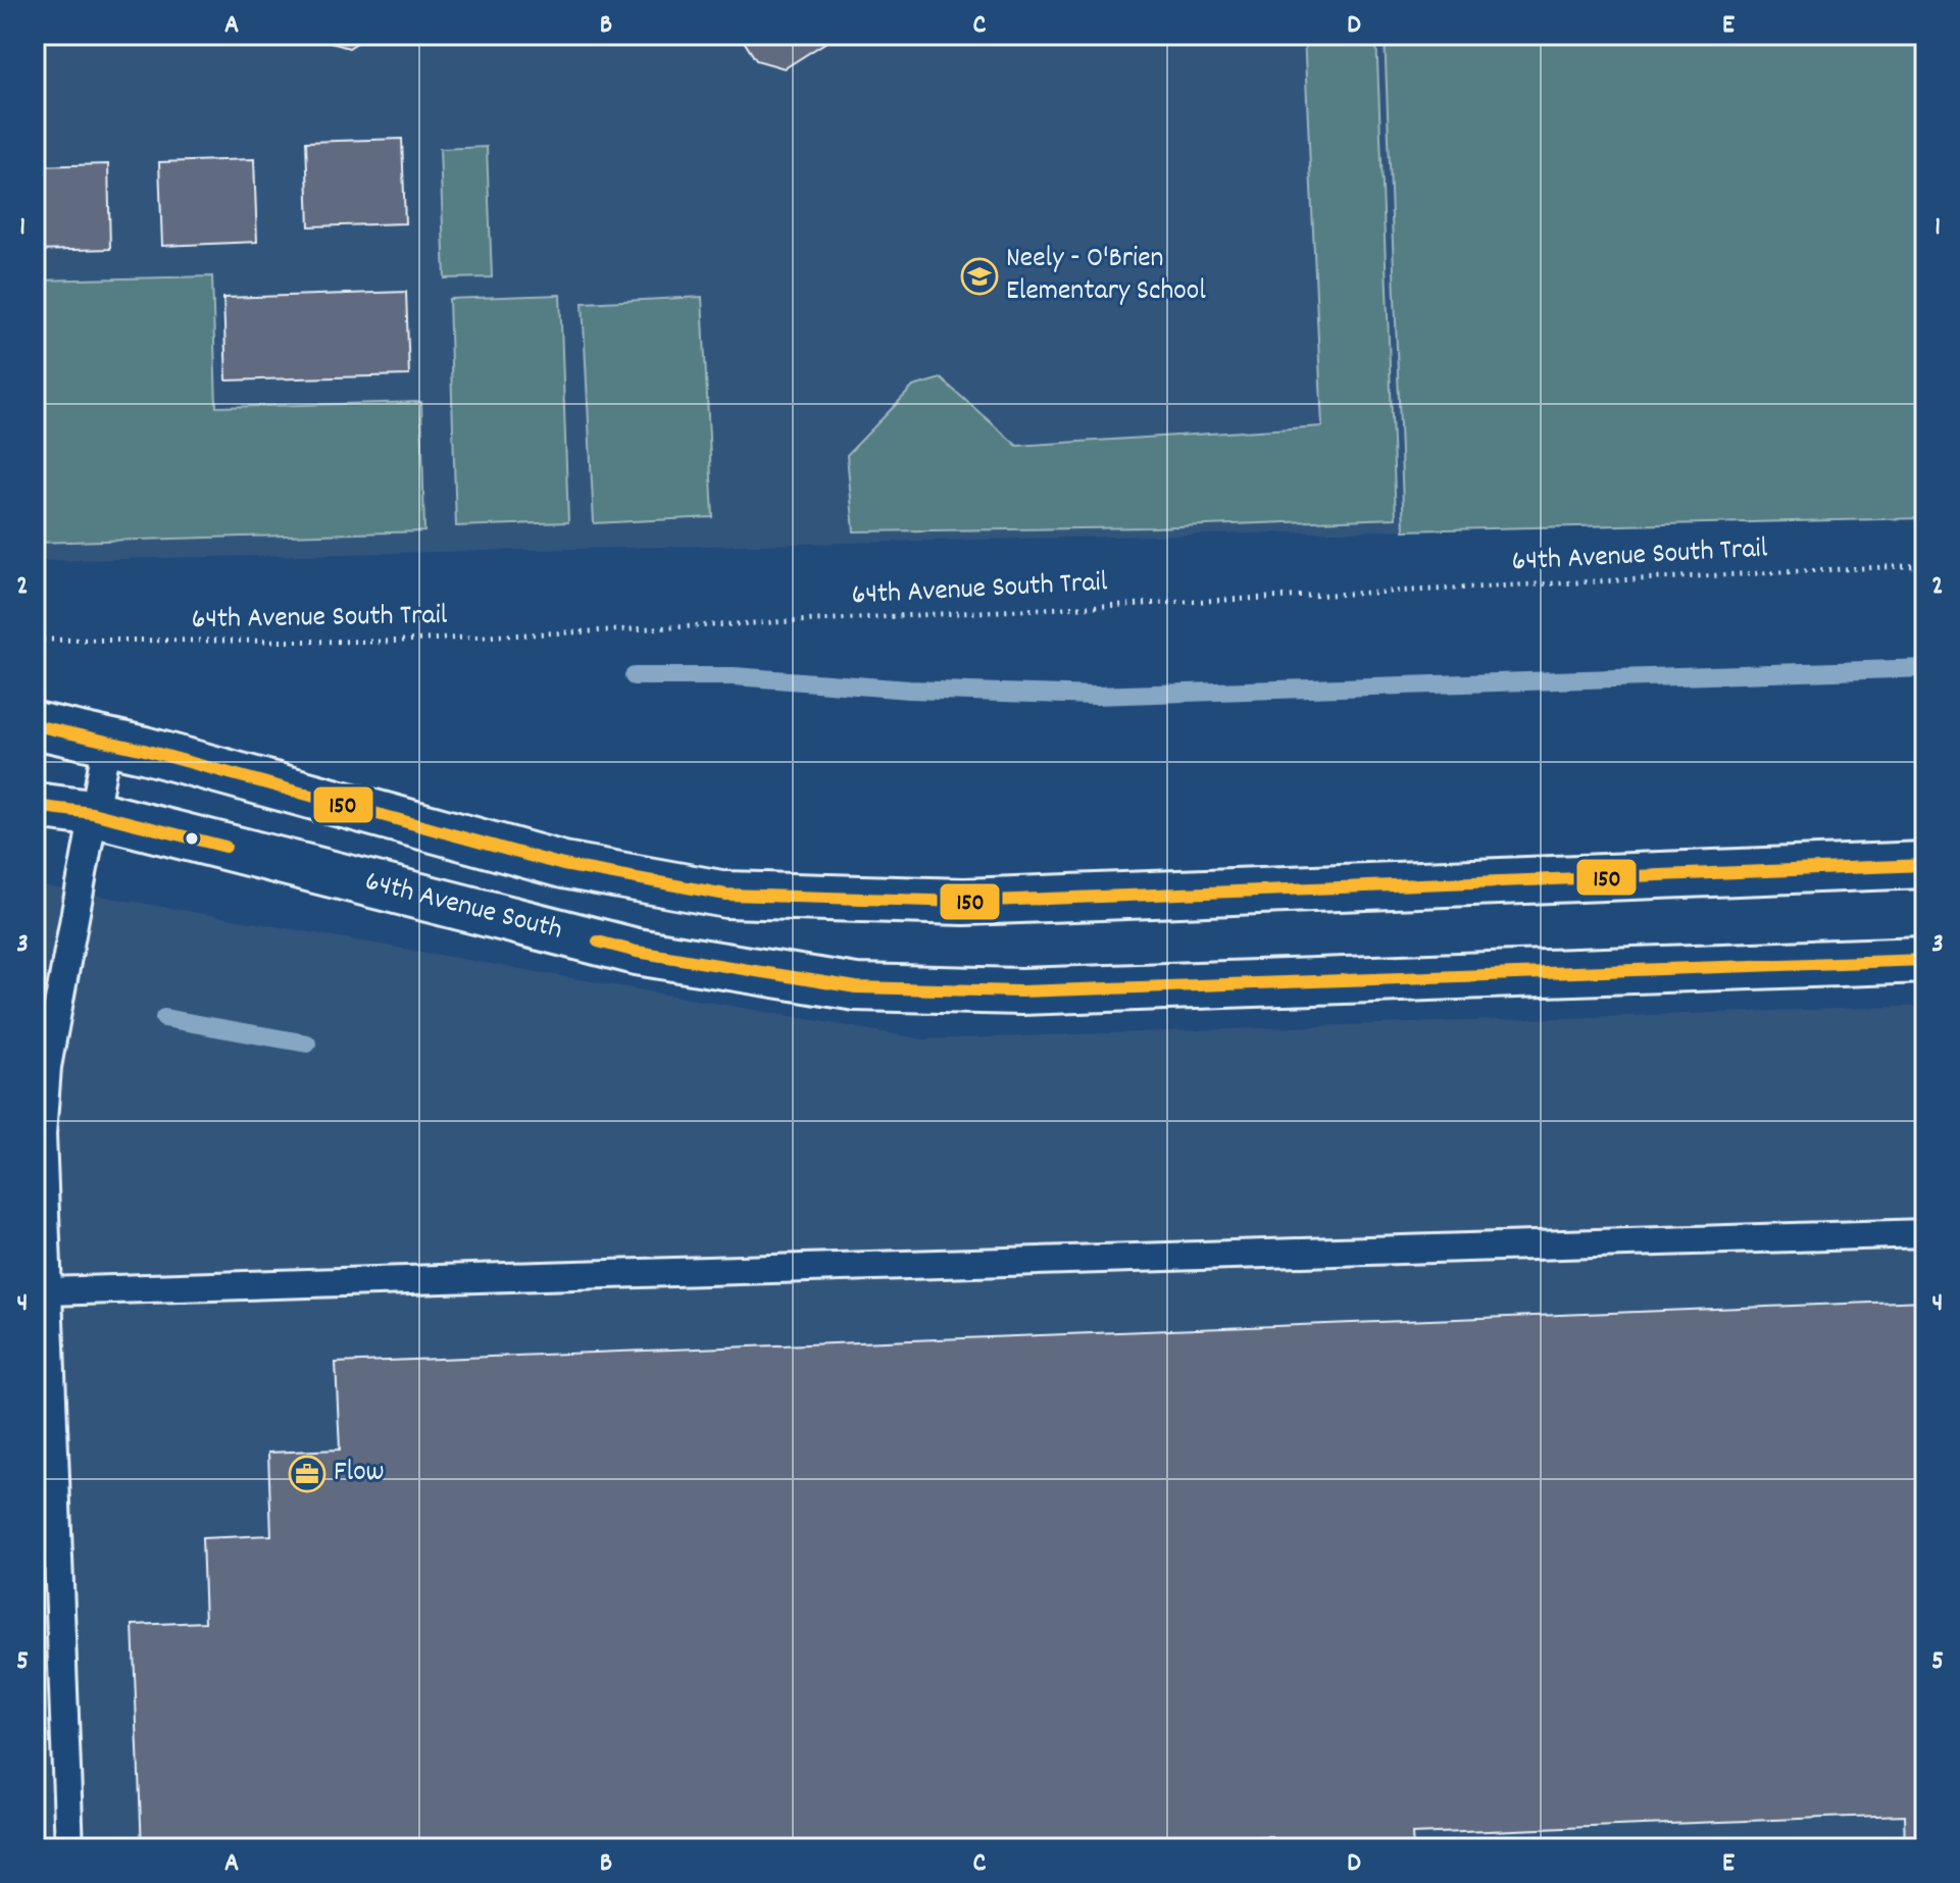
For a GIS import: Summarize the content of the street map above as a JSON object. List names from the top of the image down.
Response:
{
  "streets": {
    "street": ["64th Avenue South"],
    "path": ["64th Avenue South Trail"]
  },
  "places": {
    "school or university": ["Neely - O'Brien Elementary School"],
    "office": ["Flow"]
  },
  "lines": ["transit line 150"],
  "grid": {
    "columns": [
      "A",
      "B",
      "C",
      "D",
      "E"
    ],
    "rows": [
      "1",
      "2",
      "3",
      "4",
      "5"
    ]
  }
}
